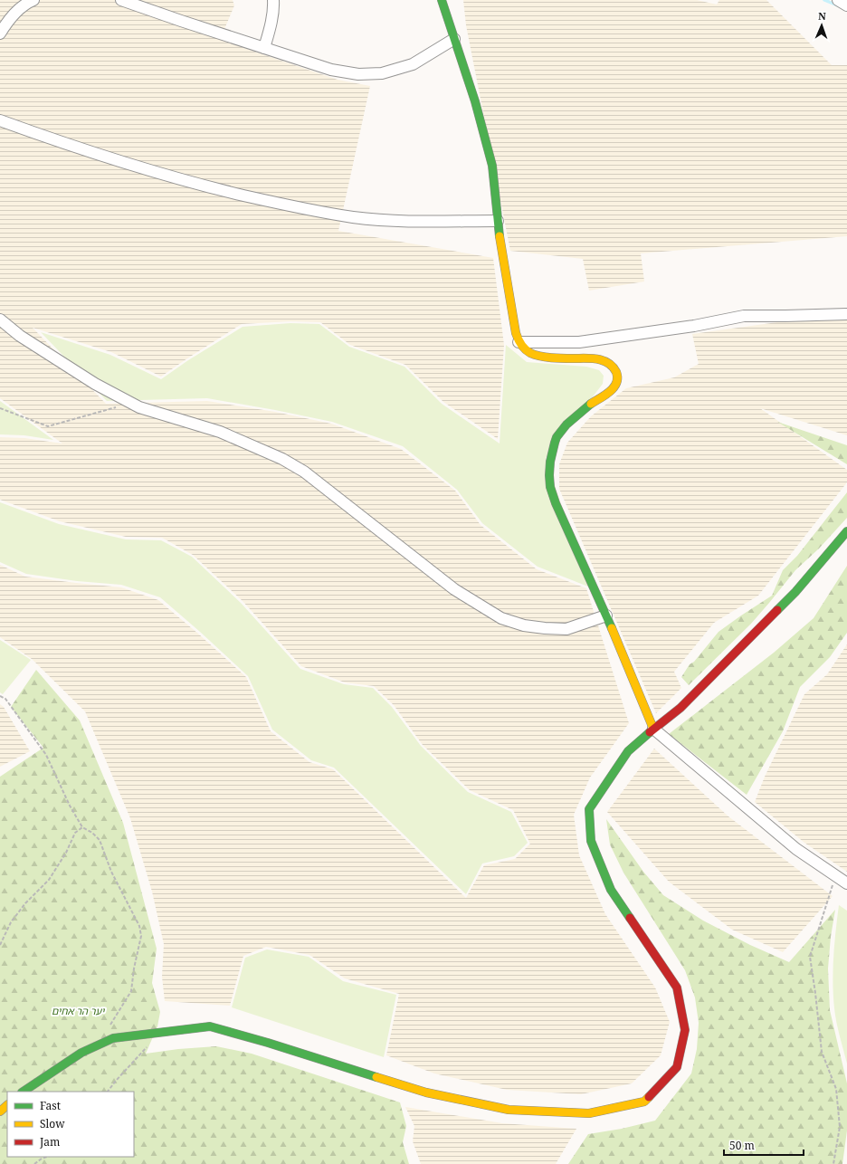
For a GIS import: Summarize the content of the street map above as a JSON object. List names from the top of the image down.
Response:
{
  "parks": ["יער הר אחים"],
  "legend": ["Fast", "Slow", "Jam"],
  "scale_bar": "50 m",
  "north": "top"
}
